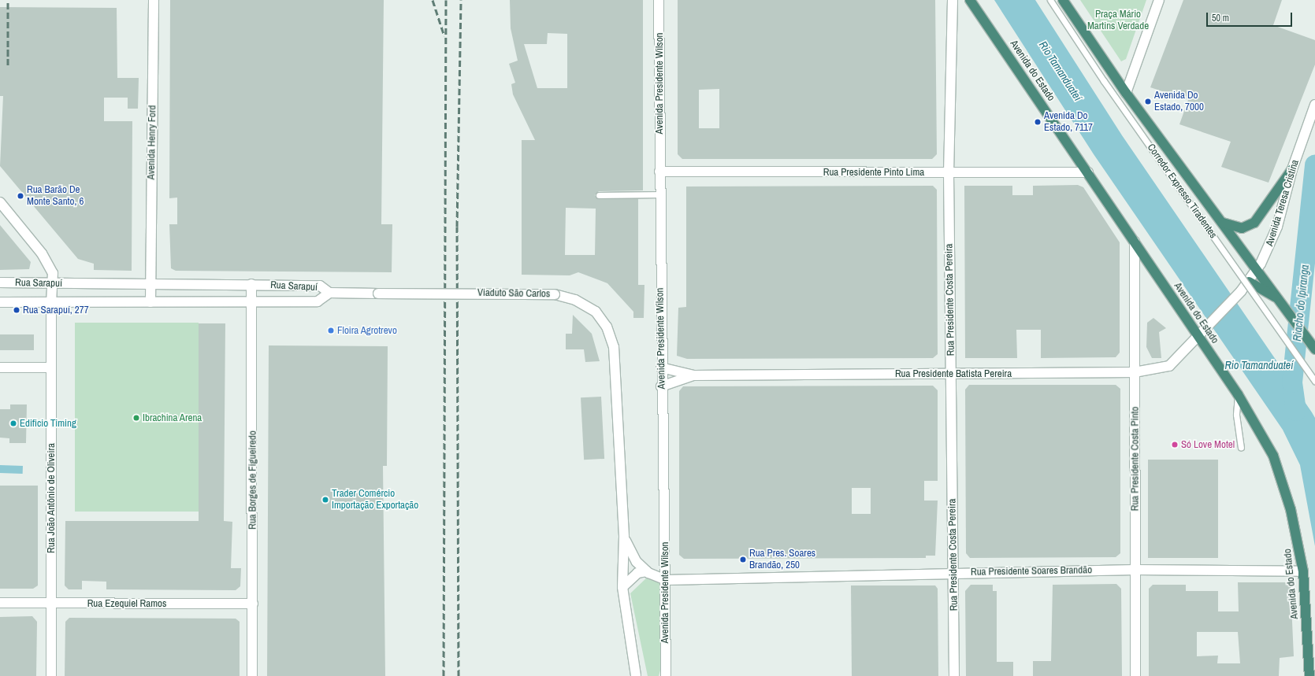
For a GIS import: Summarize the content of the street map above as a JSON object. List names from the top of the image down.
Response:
{
  "streets": {
    "highway": ["Avenida do Estado"],
    "street": [
      "Avenida Presidente Wilson",
      "Avenida Henry Ford",
      "Rua Presidente Pinto Lima",
      "Avenida Teresa Cristina",
      "Rua Sarapuí",
      "Viaduto São Carlos",
      "Rua Presidente Costa Pereira",
      "Rua Presidente Batista Pereira",
      "Rua Presidente Costa Pinto",
      "Rua Borges de Figueiredo",
      "Rua João Antônio de Oliveira",
      "Rua Presidente Soares Brandão",
      "Rua Ezequiel Ramos"
    ],
    "lane": ["Corredor Expresso Tiradentes"]
  },
  "crossings": [
    ["Avenida do Estado", "Rua Presidente Pinto Lima"],
    ["Avenida do Estado", "Avenida Teresa Cristina"],
    ["Avenida do Estado", "Rua Presidente Batista Pereira"],
    ["Avenida do Estado", "Rua Presidente Costa Pinto"],
    ["Avenida do Estado", "Rua Presidente Soares Brandão"],
    ["Avenida Presidente Wilson", "Rua Presidente Pinto Lima"],
    ["Avenida Presidente Wilson", "Rua Presidente Batista Pereira"],
    ["Avenida Presidente Wilson", "Rua Presidente Soares Brandão"],
    ["Avenida Henry Ford", "Rua Sarapuí"],
    ["Rua Presidente Pinto Lima", "Rua Presidente Costa Pereira"],
    ["Avenida Teresa Cristina", "Rua Presidente Batista Pereira"],
    ["Rua Sarapuí", "Viaduto São Carlos"],
    ["Rua Sarapuí", "Rua Borges de Figueiredo"],
    ["Rua Sarapuí", "Rua João Antônio de Oliveira"],
    ["Rua Presidente Costa Pereira", "Rua Presidente Batista Pereira"],
    ["Rua Presidente Costa Pereira", "Rua Presidente Soares Brandão"],
    ["Rua Presidente Batista Pereira", "Rua Presidente Costa Pinto"],
    ["Rua Presidente Costa Pinto", "Rua Presidente Soares Brandão"],
    ["Rua Borges de Figueiredo", "Rua Ezequiel Ramos"],
    ["Rua João Antônio de Oliveira", "Rua Ezequiel Ramos"]
  ],
  "water": ["Rio Tamanduateí", "Riacho do Ipiranga"],
  "parks": ["Praça Mário Martins Verdade"],
  "places": [
    "Avenida Do Estado, 7000",
    "Avenida Do Estado, 7117",
    "Rua Barão De Monte Santo, 6",
    "Rua Sarapuí, 277",
    "Floira Agrotrevo",
    "Ibrachina Arena",
    "Edificio Timing",
    "Só Love Motel",
    "Trader Comércio Importação Exportação",
    "Rua Pres. Soares Brandão, 250"
  ],
  "scale_bar": "50 m"
}
